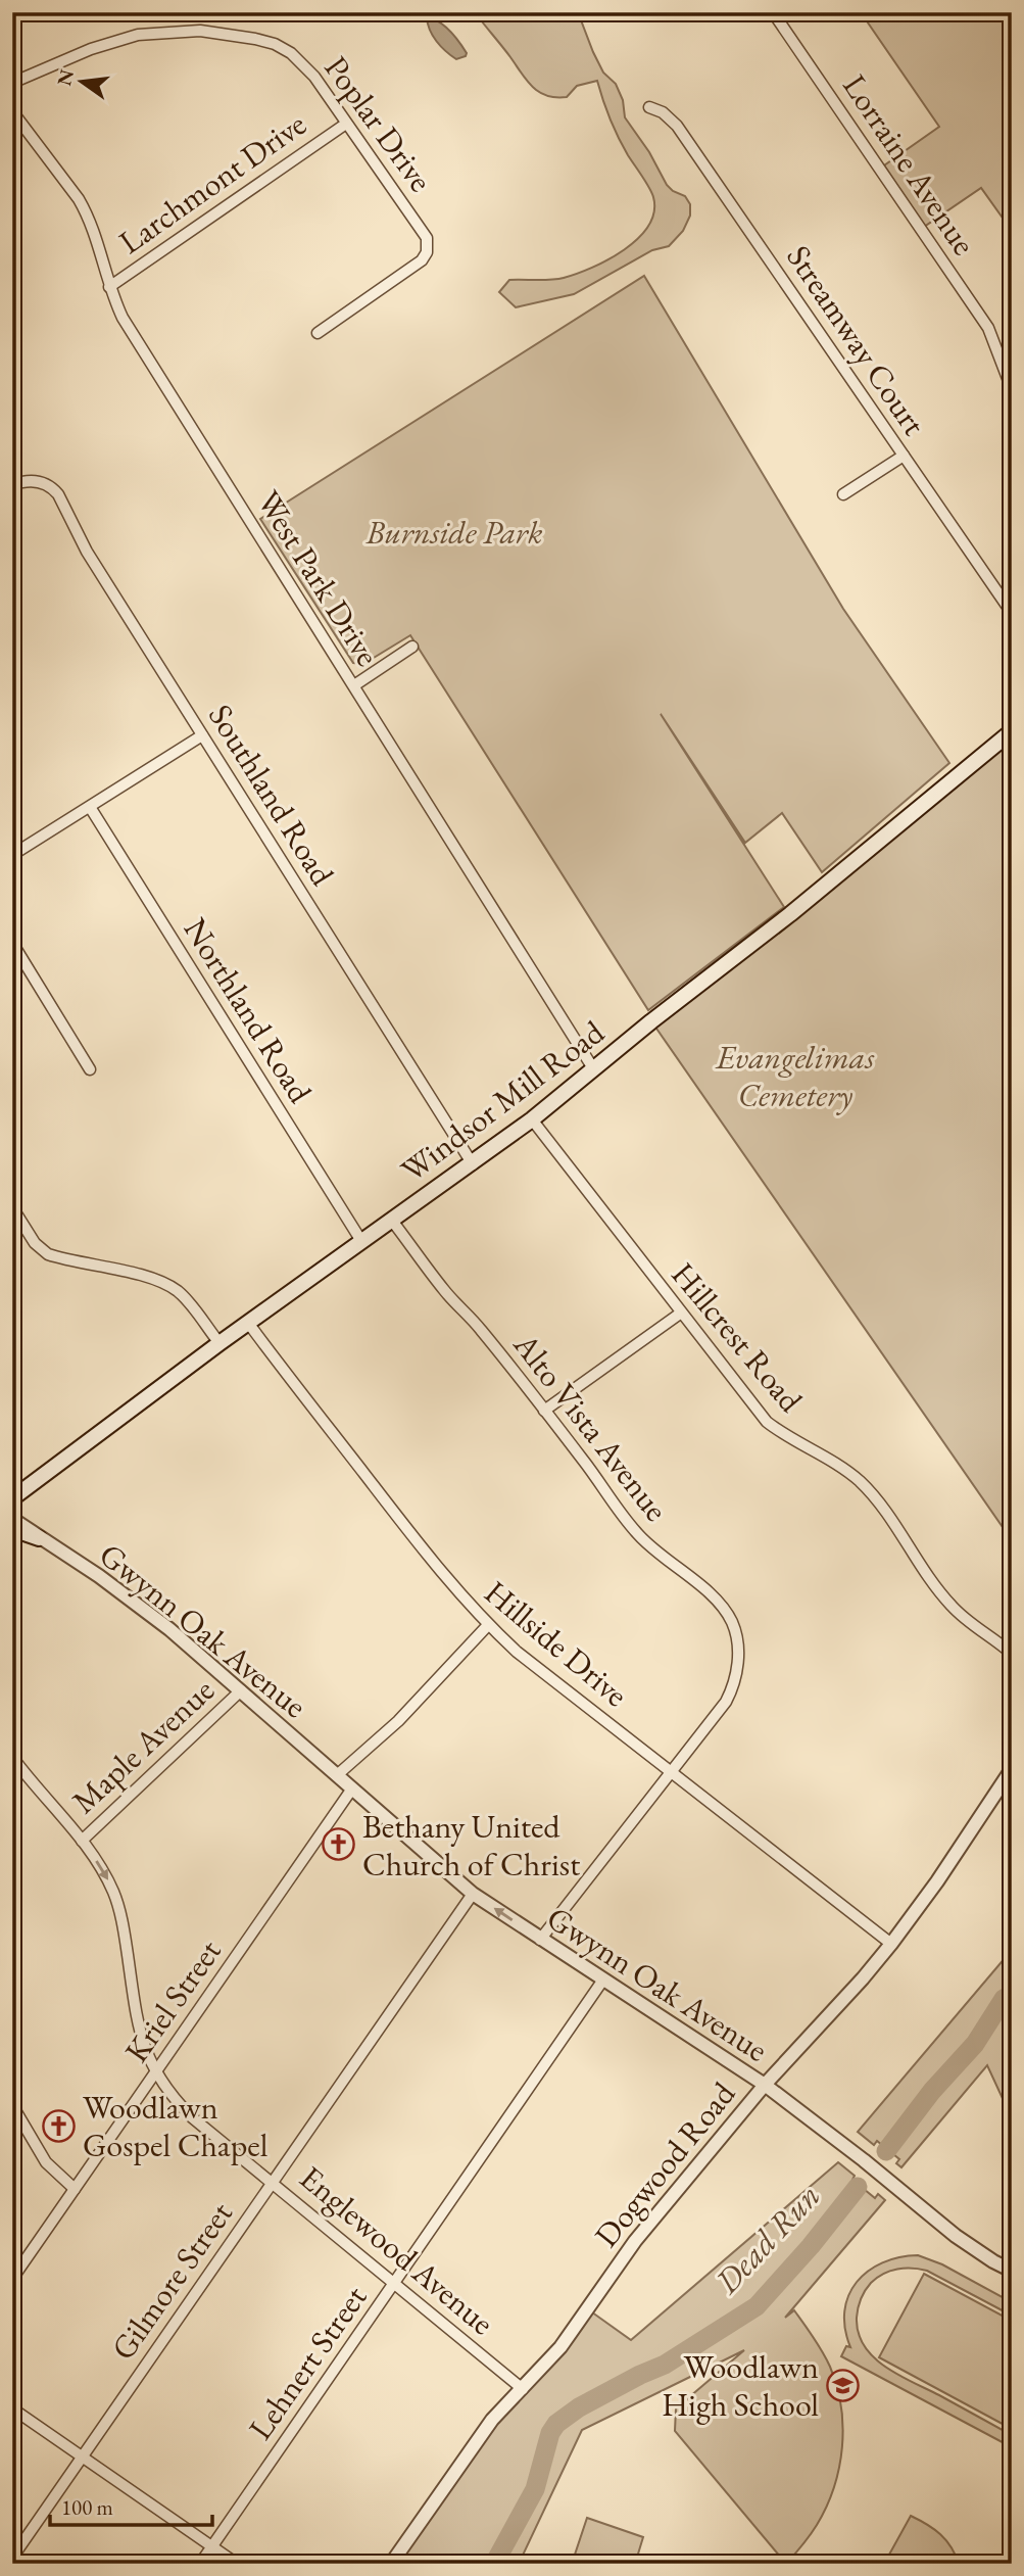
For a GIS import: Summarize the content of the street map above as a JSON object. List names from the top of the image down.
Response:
{
  "streets": {
    "main road": ["Windsor Mill Road"],
    "street": [
      "Poplar Drive",
      "Lorraine Avenue",
      "Larchmont Drive",
      "Streamway Court",
      "West Park Drive",
      "Southland Road",
      "Northland Road",
      "Hillcrest Road",
      "Alto Vista Avenue",
      "Gwynn Oak Avenue",
      "Hillside Drive",
      "Maple Avenue",
      "Kriel Street",
      "Dogwood Road",
      "Englewood Avenue",
      "Gilmore Street",
      "Lehnert Street"
    ]
  },
  "crossings": [
    ["Poplar Drive", "Larchmont Drive"],
    ["Larchmont Drive", "West Park Drive"],
    ["West Park Drive", "Windsor Mill Road"],
    ["Southland Road", "Windsor Mill Road"],
    ["Northland Road", "Windsor Mill Road"],
    ["Windsor Mill Road", "Hillcrest Road"],
    ["Windsor Mill Road", "Alto Vista Avenue"],
    ["Windsor Mill Road", "Hillside Drive"],
    ["Alto Vista Avenue", "Gwynn Oak Avenue"],
    ["Alto Vista Avenue", "Hillside Drive"],
    ["Gwynn Oak Avenue", "Maple Avenue"],
    ["Gwynn Oak Avenue", "Kriel Street"],
    ["Gwynn Oak Avenue", "Dogwood Road"],
    ["Gwynn Oak Avenue", "Gilmore Street"],
    ["Gwynn Oak Avenue", "Lehnert Street"],
    ["Hillside Drive", "Dogwood Road"],
    ["Maple Avenue", "Englewood Avenue"],
    ["Kriel Street", "Englewood Avenue"],
    ["Dogwood Road", "Englewood Avenue"],
    ["Englewood Avenue", "Gilmore Street"],
    ["Englewood Avenue", "Lehnert Street"]
  ],
  "water": ["Dead Run"],
  "parks": ["Burnside Park", "Evangelimas Cemetery"],
  "places": {
    "church": ["Bethany United Church of Christ", "Woodlawn Gospel Chapel"],
    "school or university": ["Woodlawn High School"]
  },
  "scale_bar": "100 m",
  "north": "left"
}
